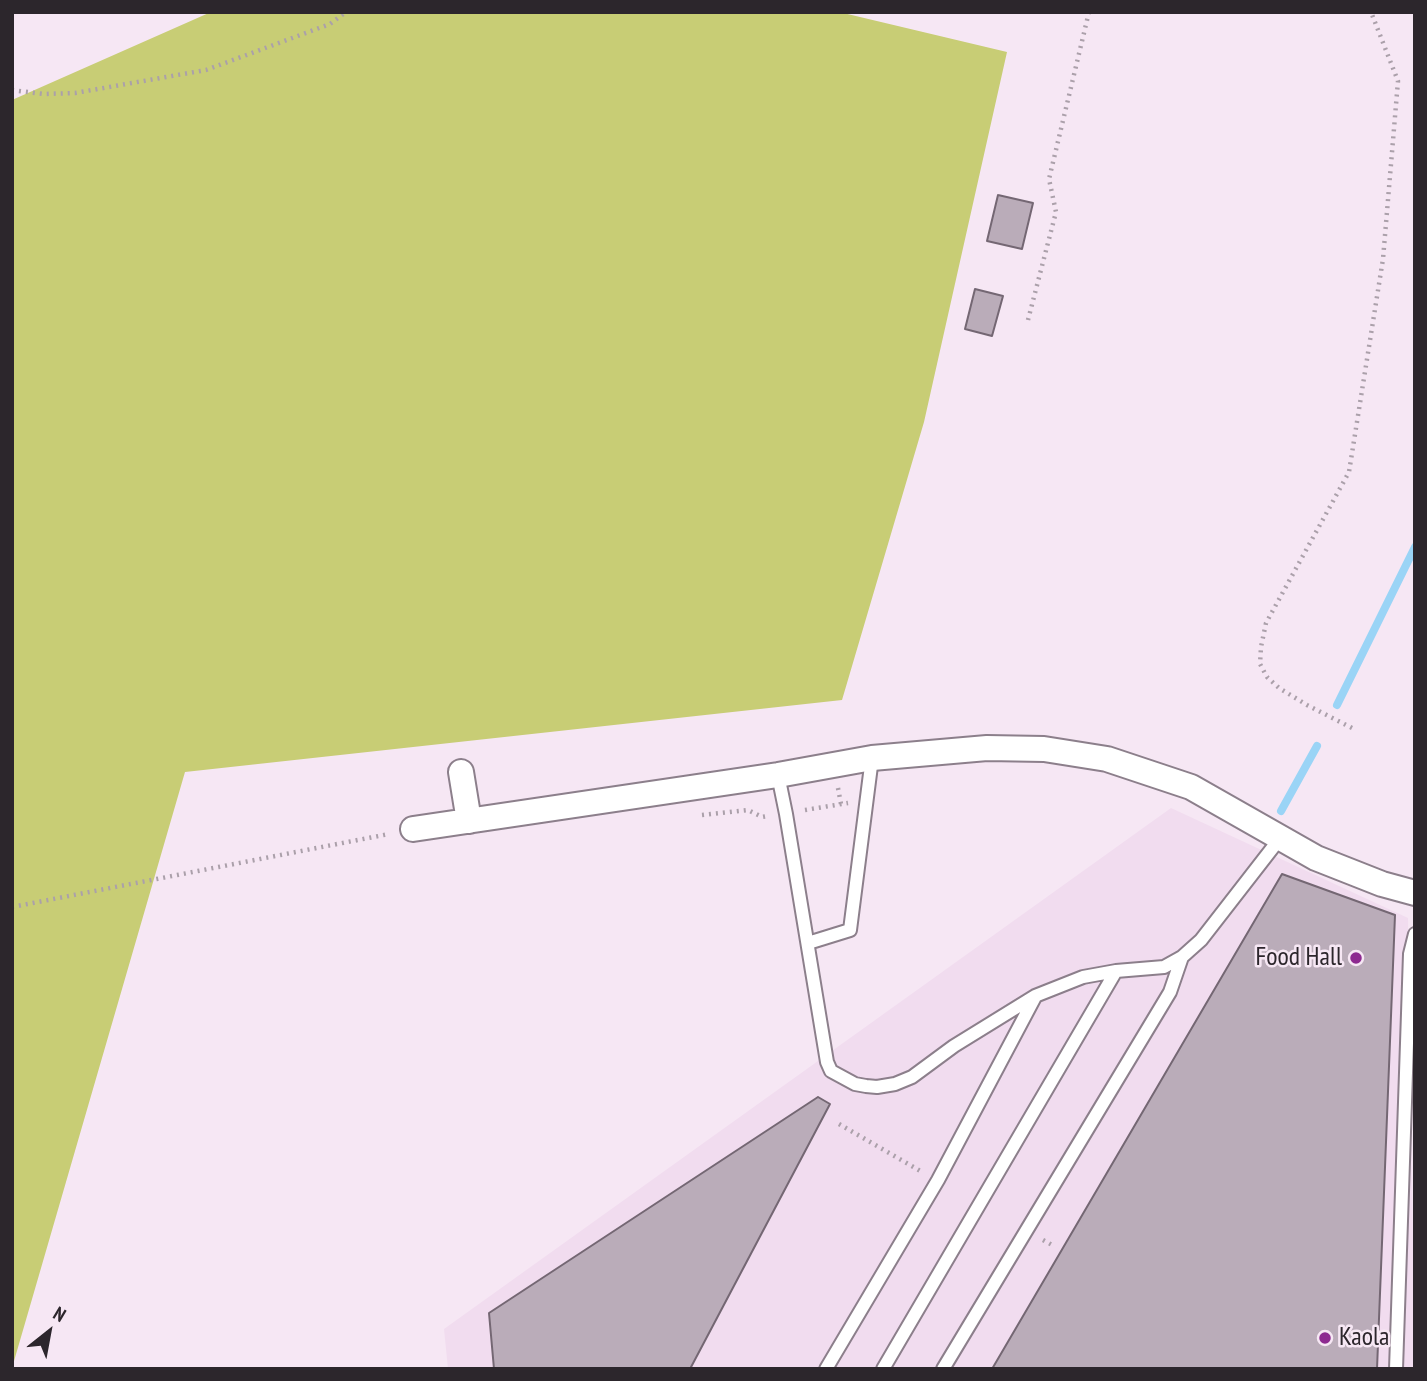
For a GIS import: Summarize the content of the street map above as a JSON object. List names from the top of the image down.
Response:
{
  "places": ["Food Hall", "Kaola"],
  "north": "top right"
}
